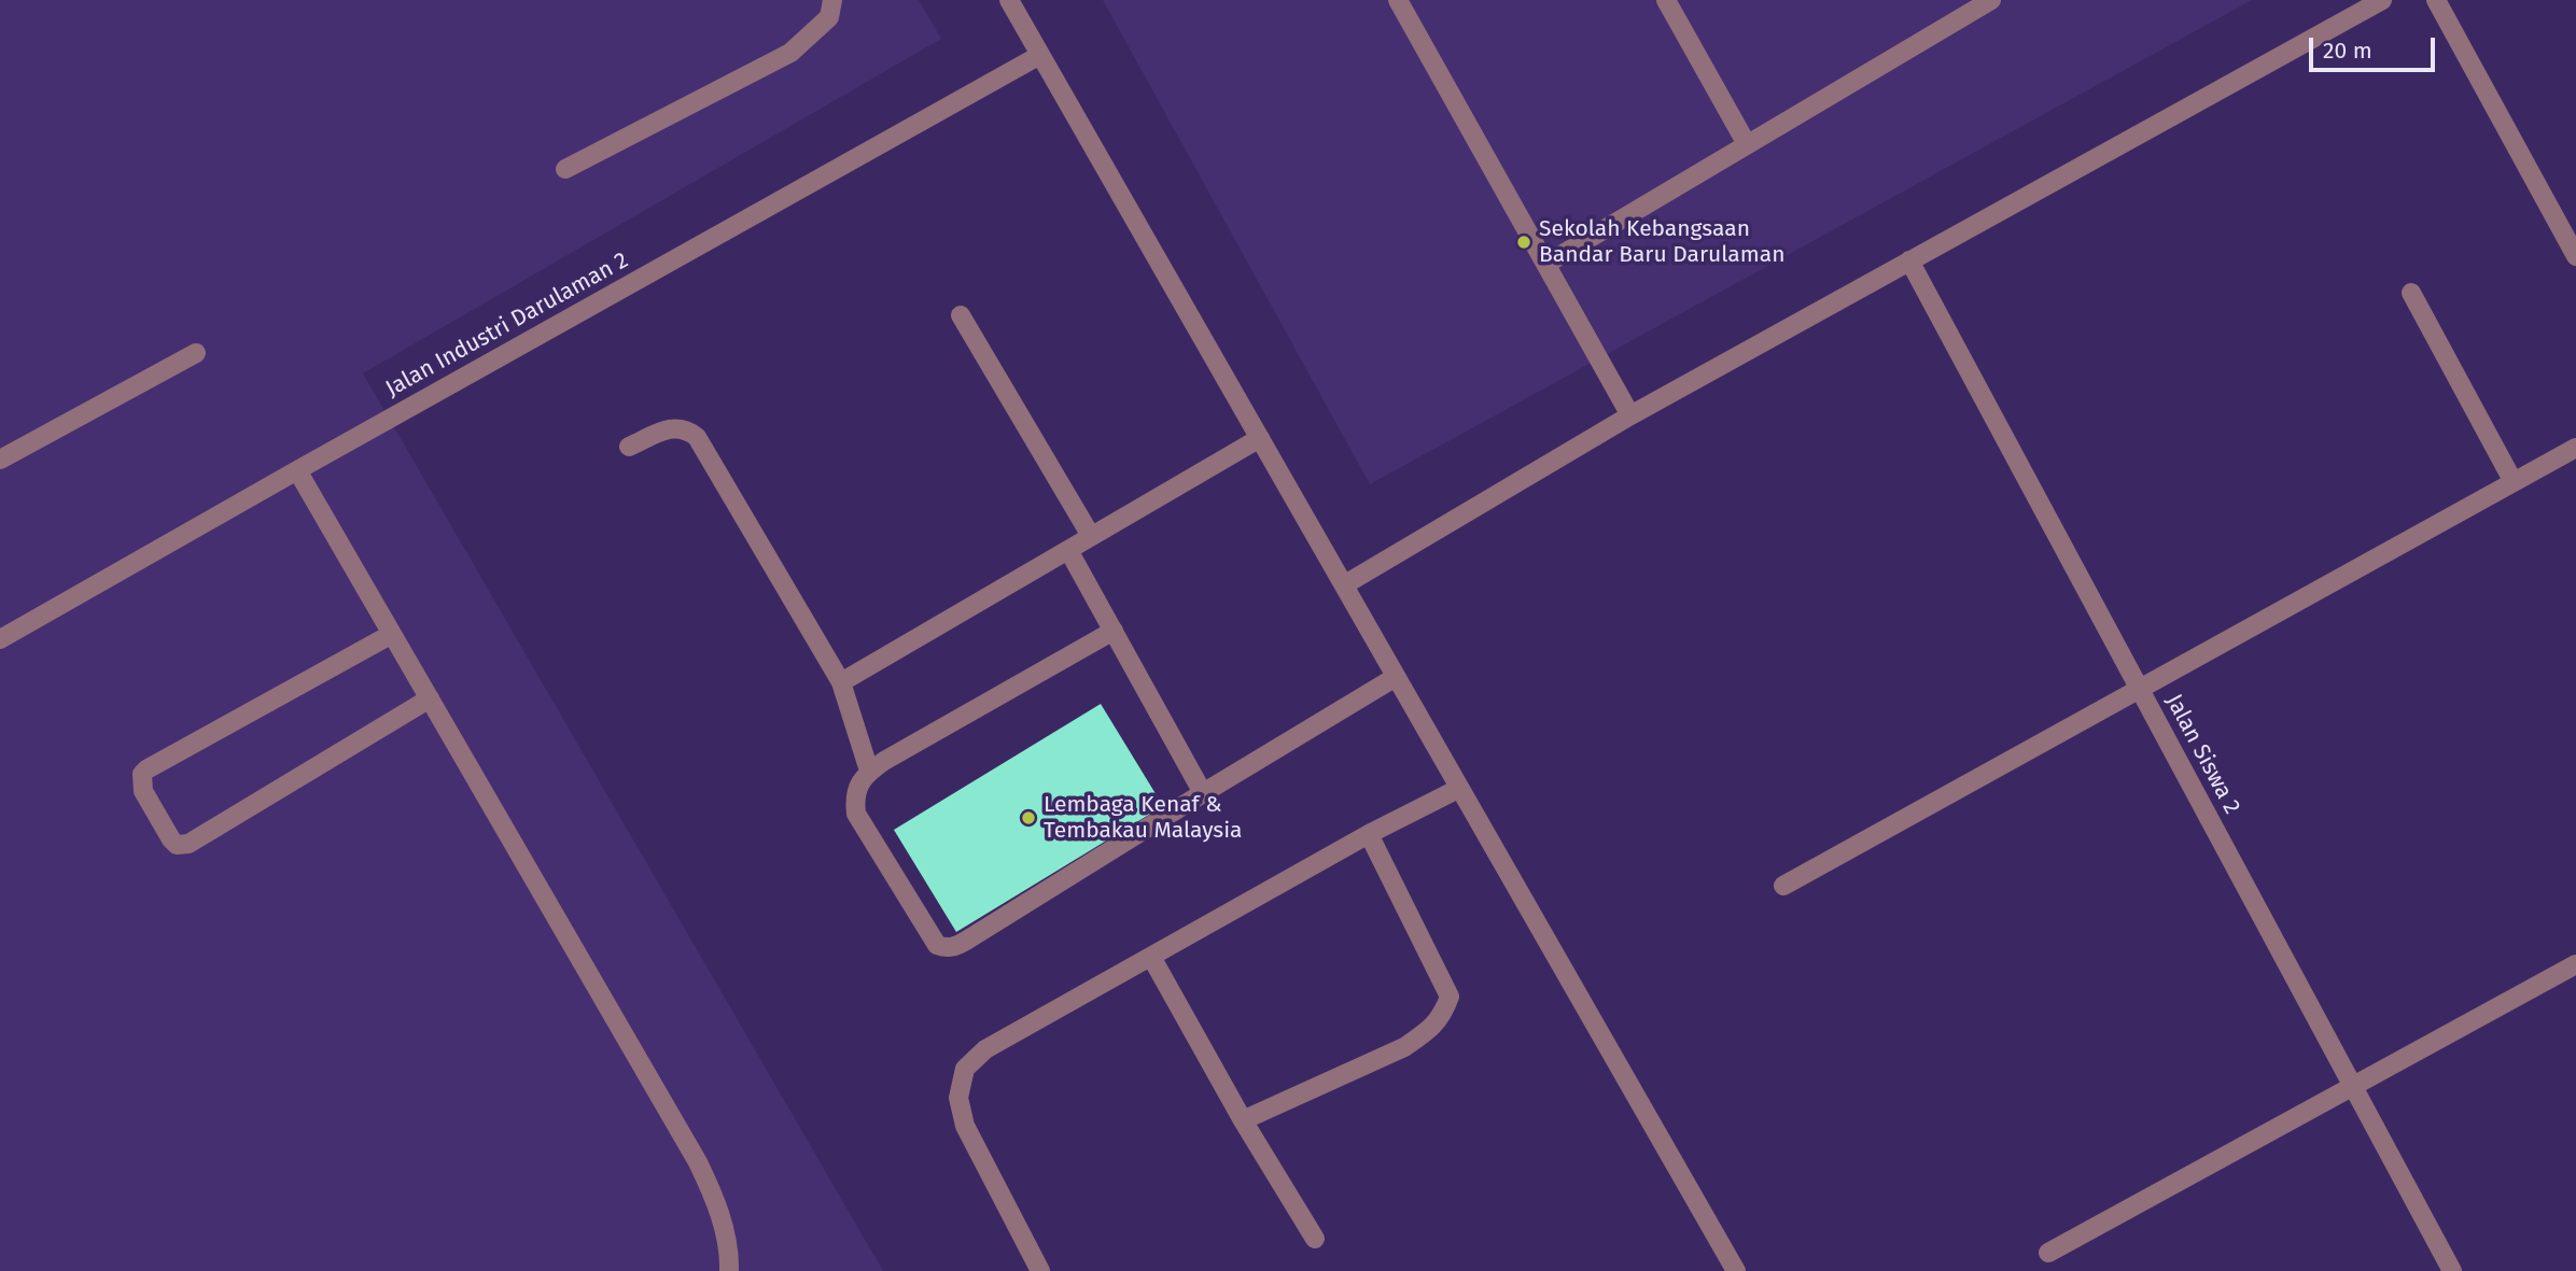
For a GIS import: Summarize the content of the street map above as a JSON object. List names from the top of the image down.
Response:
{
  "streets": {
    "street": ["Jalan Industri Darulaman 2", "Jalan Siswa 2"]
  },
  "places": ["Sekolah Kebangsaan Bandar Baru Darulaman", "Lembaga Kenaf & Tembakau Malaysia"],
  "scale_bar": "20 m"
}
